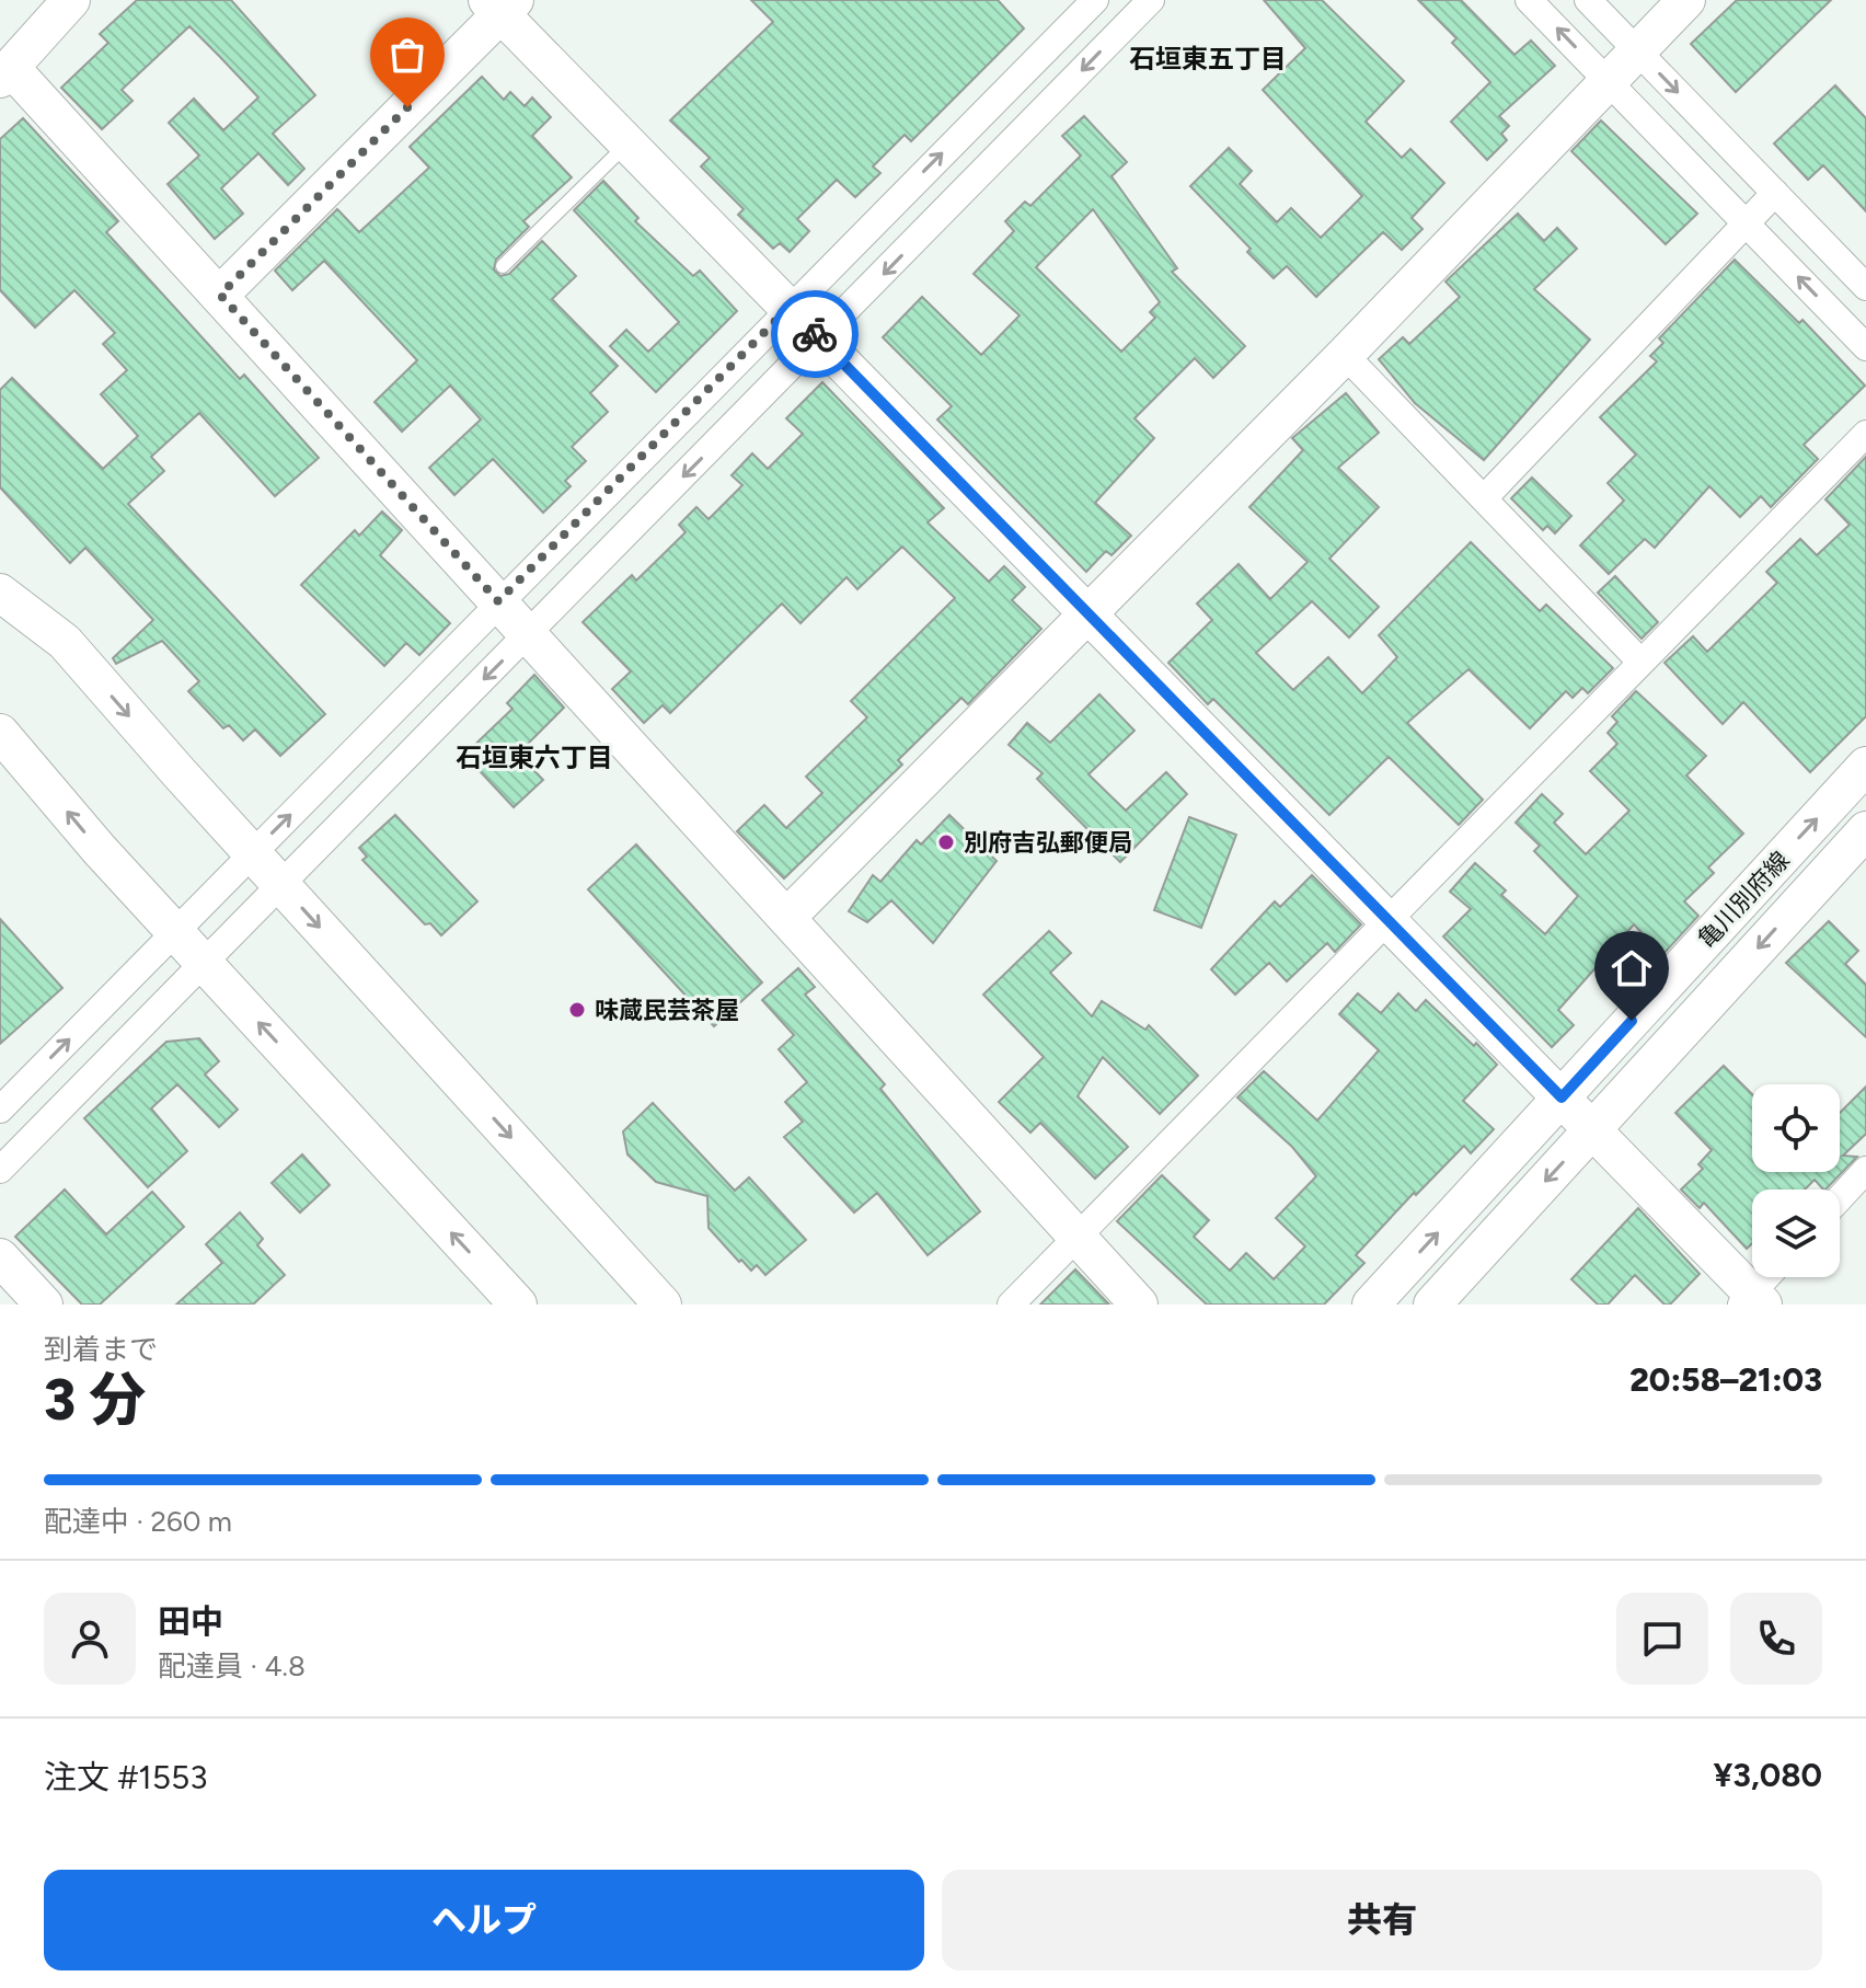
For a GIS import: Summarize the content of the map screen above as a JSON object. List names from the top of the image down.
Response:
{
  "streets": {
    "street": ["亀川別府線"]
  },
  "districts": ["石垣東五丁目", "石垣東六丁目"],
  "places": ["別府吉弘郵便局", "味蔵民芸茶屋"],
  "page": {
    "heading": ["3 分", "到着まで", "20:58–21:03"],
    "panel": [
      "田中",
      "配達員 · 4.8",
      "注文 #1553",
      "¥3,080"
    ],
    "bar": "配達中 · 260 m",
    "buttons": ["ヘルプ", "共有"]
  }
}
